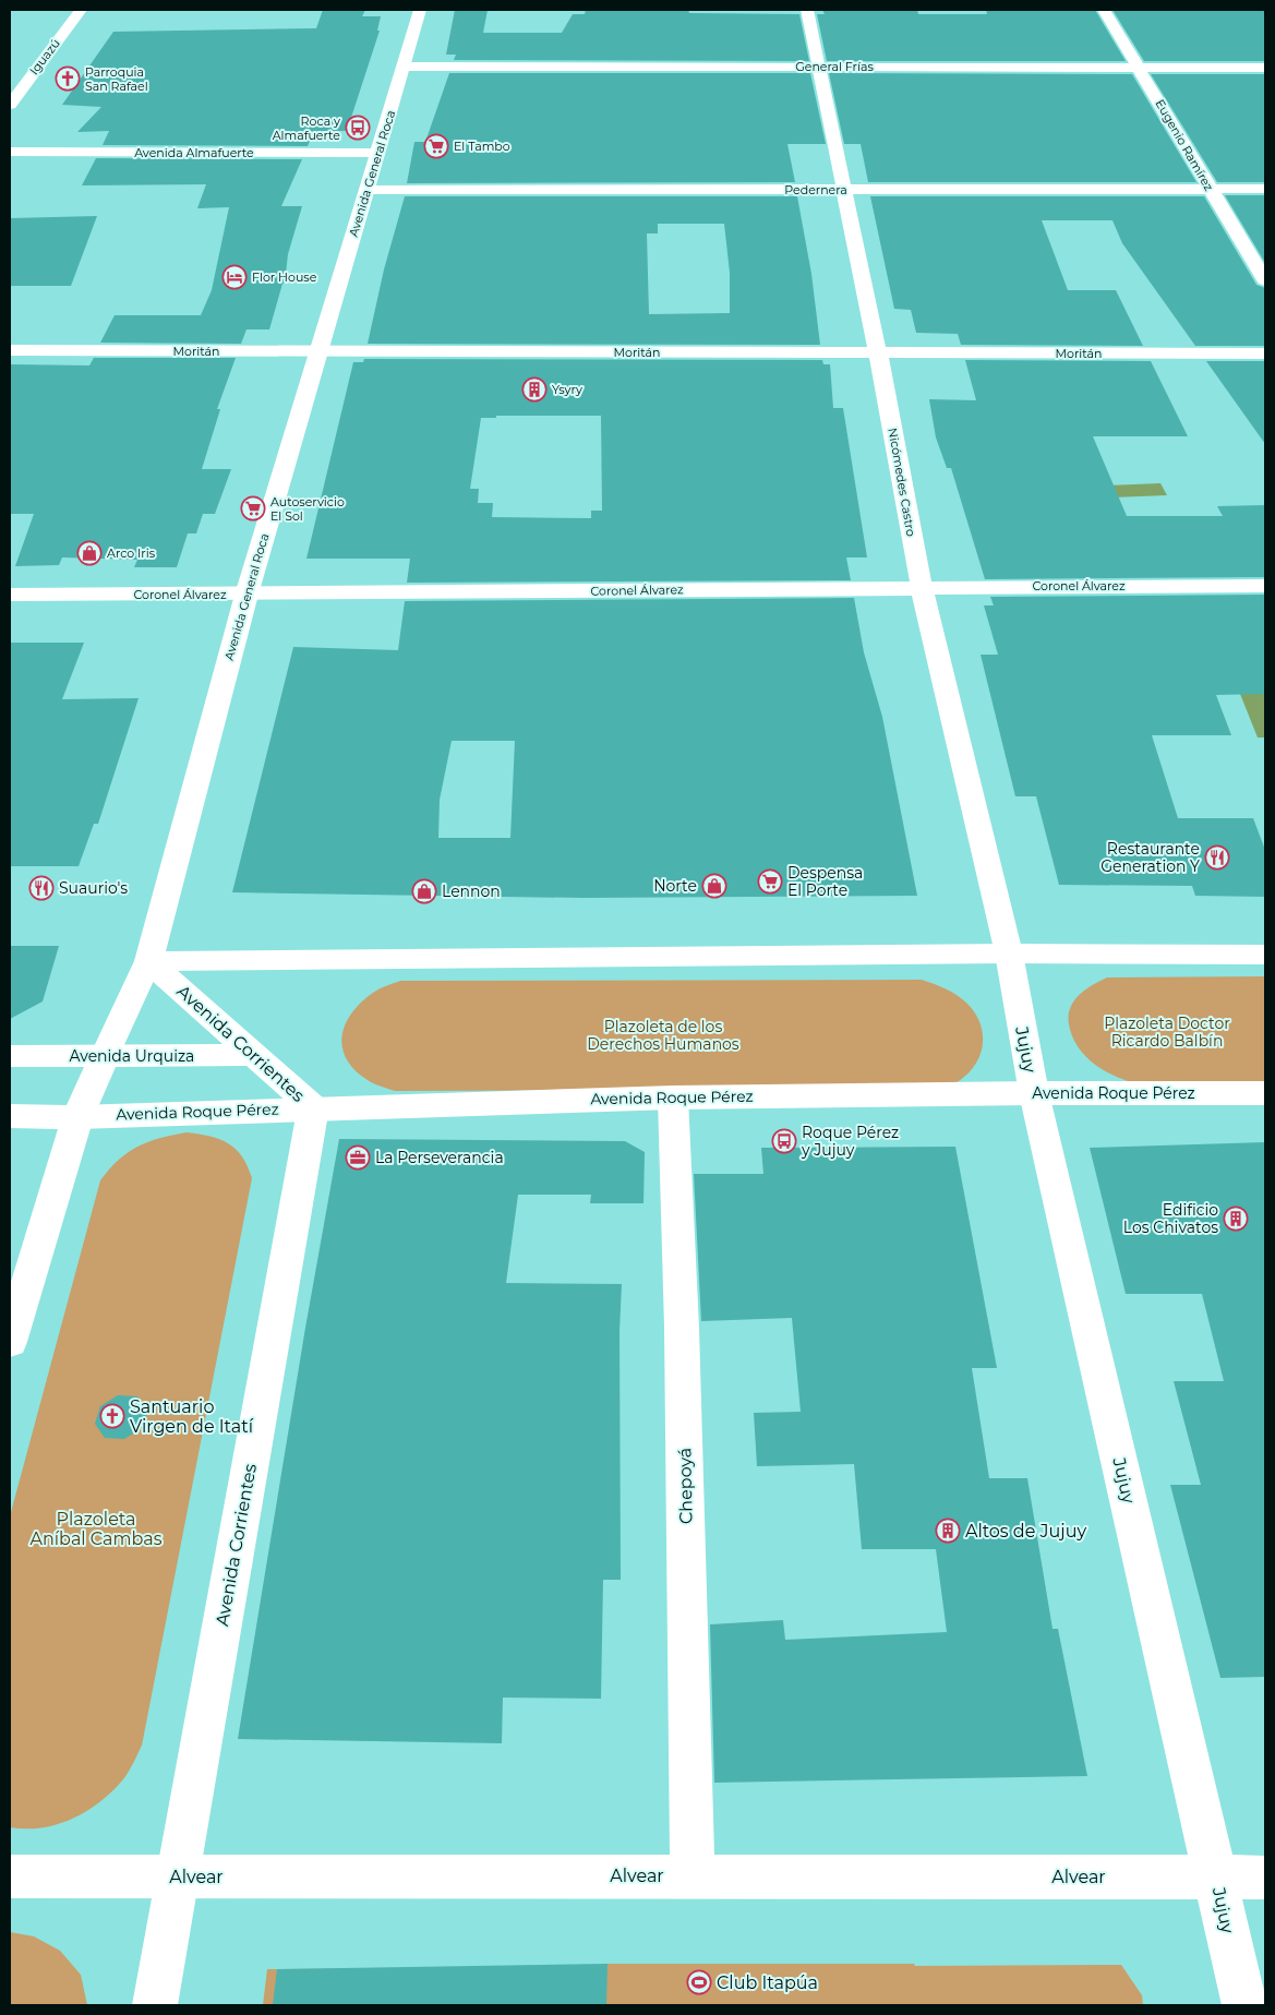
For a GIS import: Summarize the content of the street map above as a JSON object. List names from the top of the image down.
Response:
{
  "streets": {
    "street": [
      "Iguazú",
      "General Frías",
      "Eugenio Ramírez",
      "Avenida Almafuerte",
      "Avenida General Roca",
      "Pedernera",
      "Moritán",
      "Nicómedes Castro",
      "Coronel Álvarez",
      "Avenida Corrientes",
      "Jujuy",
      "Avenida Urquiza",
      "Avenida Roque Pérez",
      "Chepoyá",
      "Alvear"
    ]
  },
  "crossings": [
    ["General Frías", "Eugenio Ramírez"],
    ["General Frías", "Avenida General Roca"],
    ["General Frías", "Nicómedes Castro"],
    ["Eugenio Ramírez", "Pedernera"],
    ["Avenida Almafuerte", "Avenida General Roca"],
    ["Avenida General Roca", "Pedernera"],
    ["Avenida General Roca", "Moritán"],
    ["Avenida General Roca", "Coronel Álvarez"],
    ["Avenida General Roca", "Avenida Corrientes"],
    ["Avenida General Roca", "Avenida Urquiza"],
    ["Avenida General Roca", "Avenida Roque Pérez"],
    ["Pedernera", "Nicómedes Castro"],
    ["Moritán", "Nicómedes Castro"],
    ["Nicómedes Castro", "Coronel Álvarez"],
    ["Nicómedes Castro", "Jujuy"],
    ["Avenida Corrientes", "Avenida Urquiza"],
    ["Avenida Corrientes", "Avenida Roque Pérez"],
    ["Avenida Corrientes", "Alvear"],
    ["Jujuy", "Avenida Roque Pérez"],
    ["Jujuy", "Alvear"],
    ["Avenida Roque Pérez", "Chepoyá"],
    ["Chepoyá", "Alvear"]
  ],
  "parks": ["Plazoleta Doctor Ricardo Balbín", "Plazoleta de los Derechos Humanos", "Plazoleta Aníbal Cambas"],
  "places": {
    "church": ["Parroquia San Rafael", "Santuario Virgen de Itatí"],
    "bus stop": ["Roca y Almafuerte", "Roque Pérez y Jujuy"],
    "supermarket": ["El Tambo", "Autoservicio El Sol", "Despensa El Porte"],
    "hotel": ["Flor House"],
    "building": ["Ysyry", "Edificio Los Chivatos", "Altos de Jujuy"],
    "shop": ["Arco Iris", "Norte", "Lennon"],
    "restaurant": ["Restaurante Generation Y", "Suaurio's"],
    "office": ["La Perseverancia"],
    "sports": ["Club Itapúa"]
  }
}
